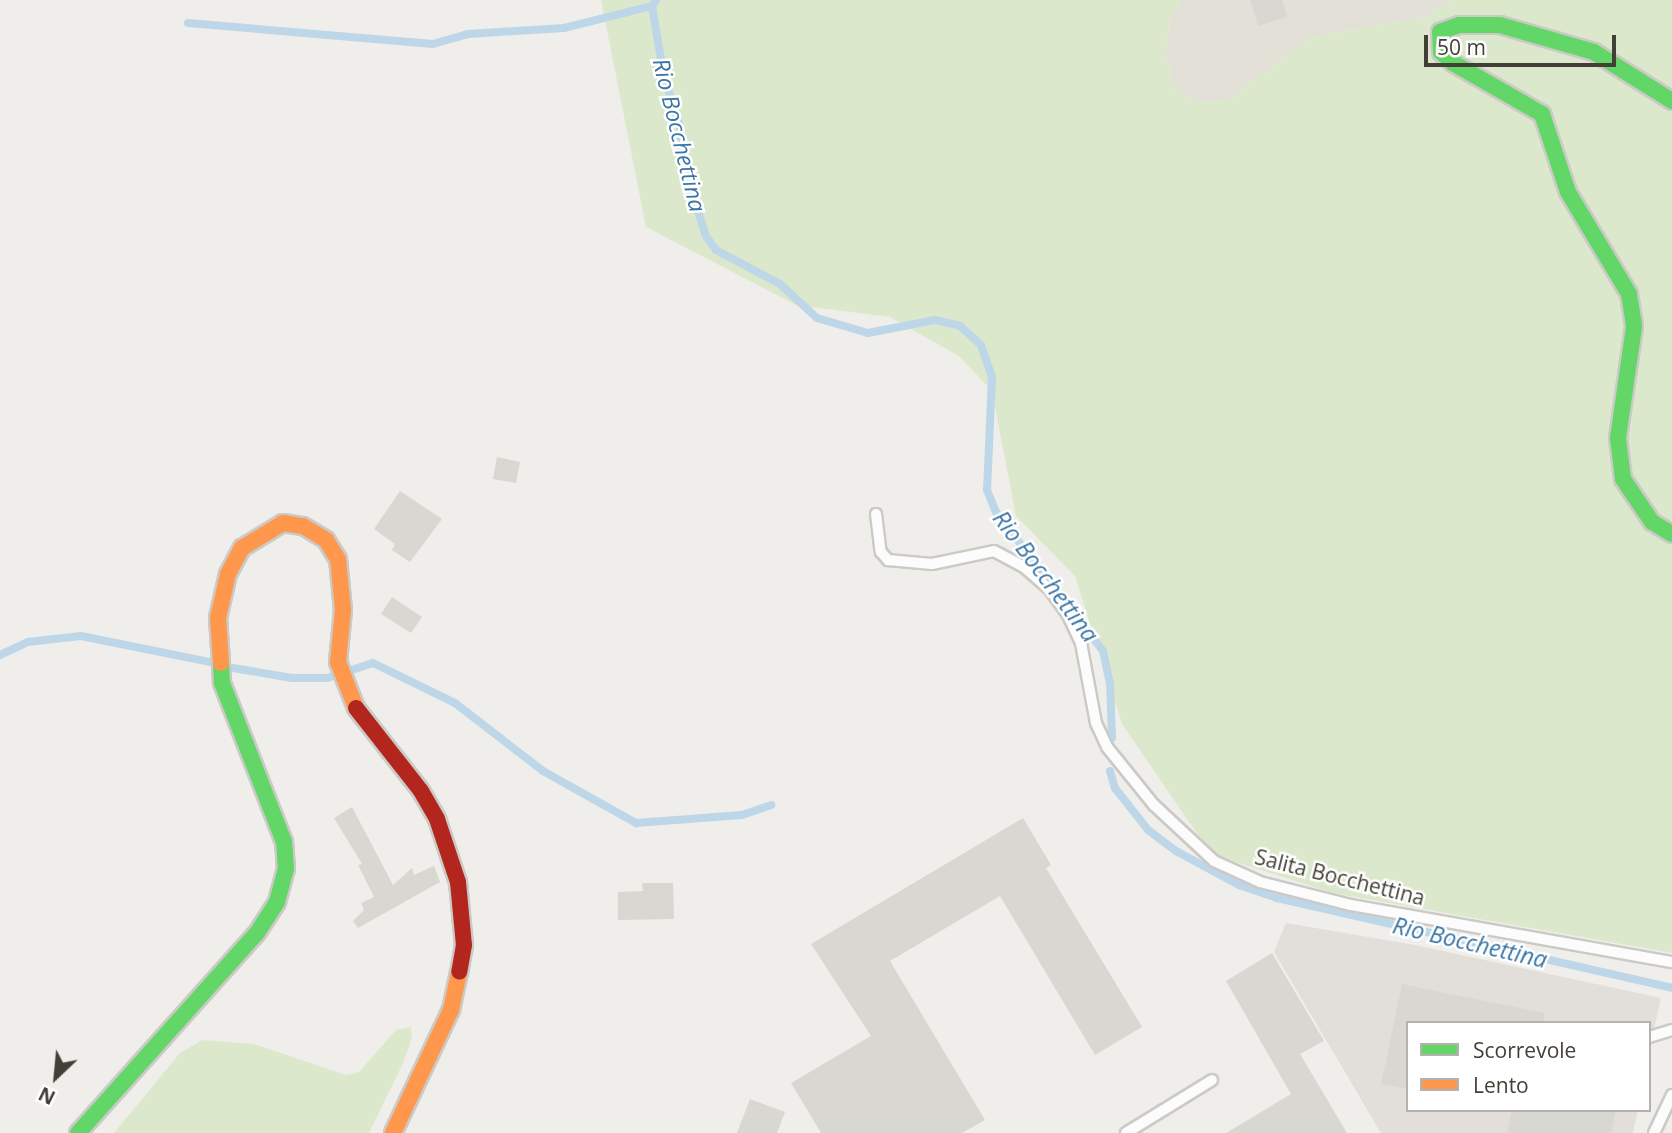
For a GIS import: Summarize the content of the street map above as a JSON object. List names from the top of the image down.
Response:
{
  "streets": {
    "lane": ["Salita Bocchettina"]
  },
  "water": ["Rio Bocchettina"],
  "legend": ["Scorrevole", "Lento"],
  "scale_bar": "50 m",
  "north": "bottom left"
}
